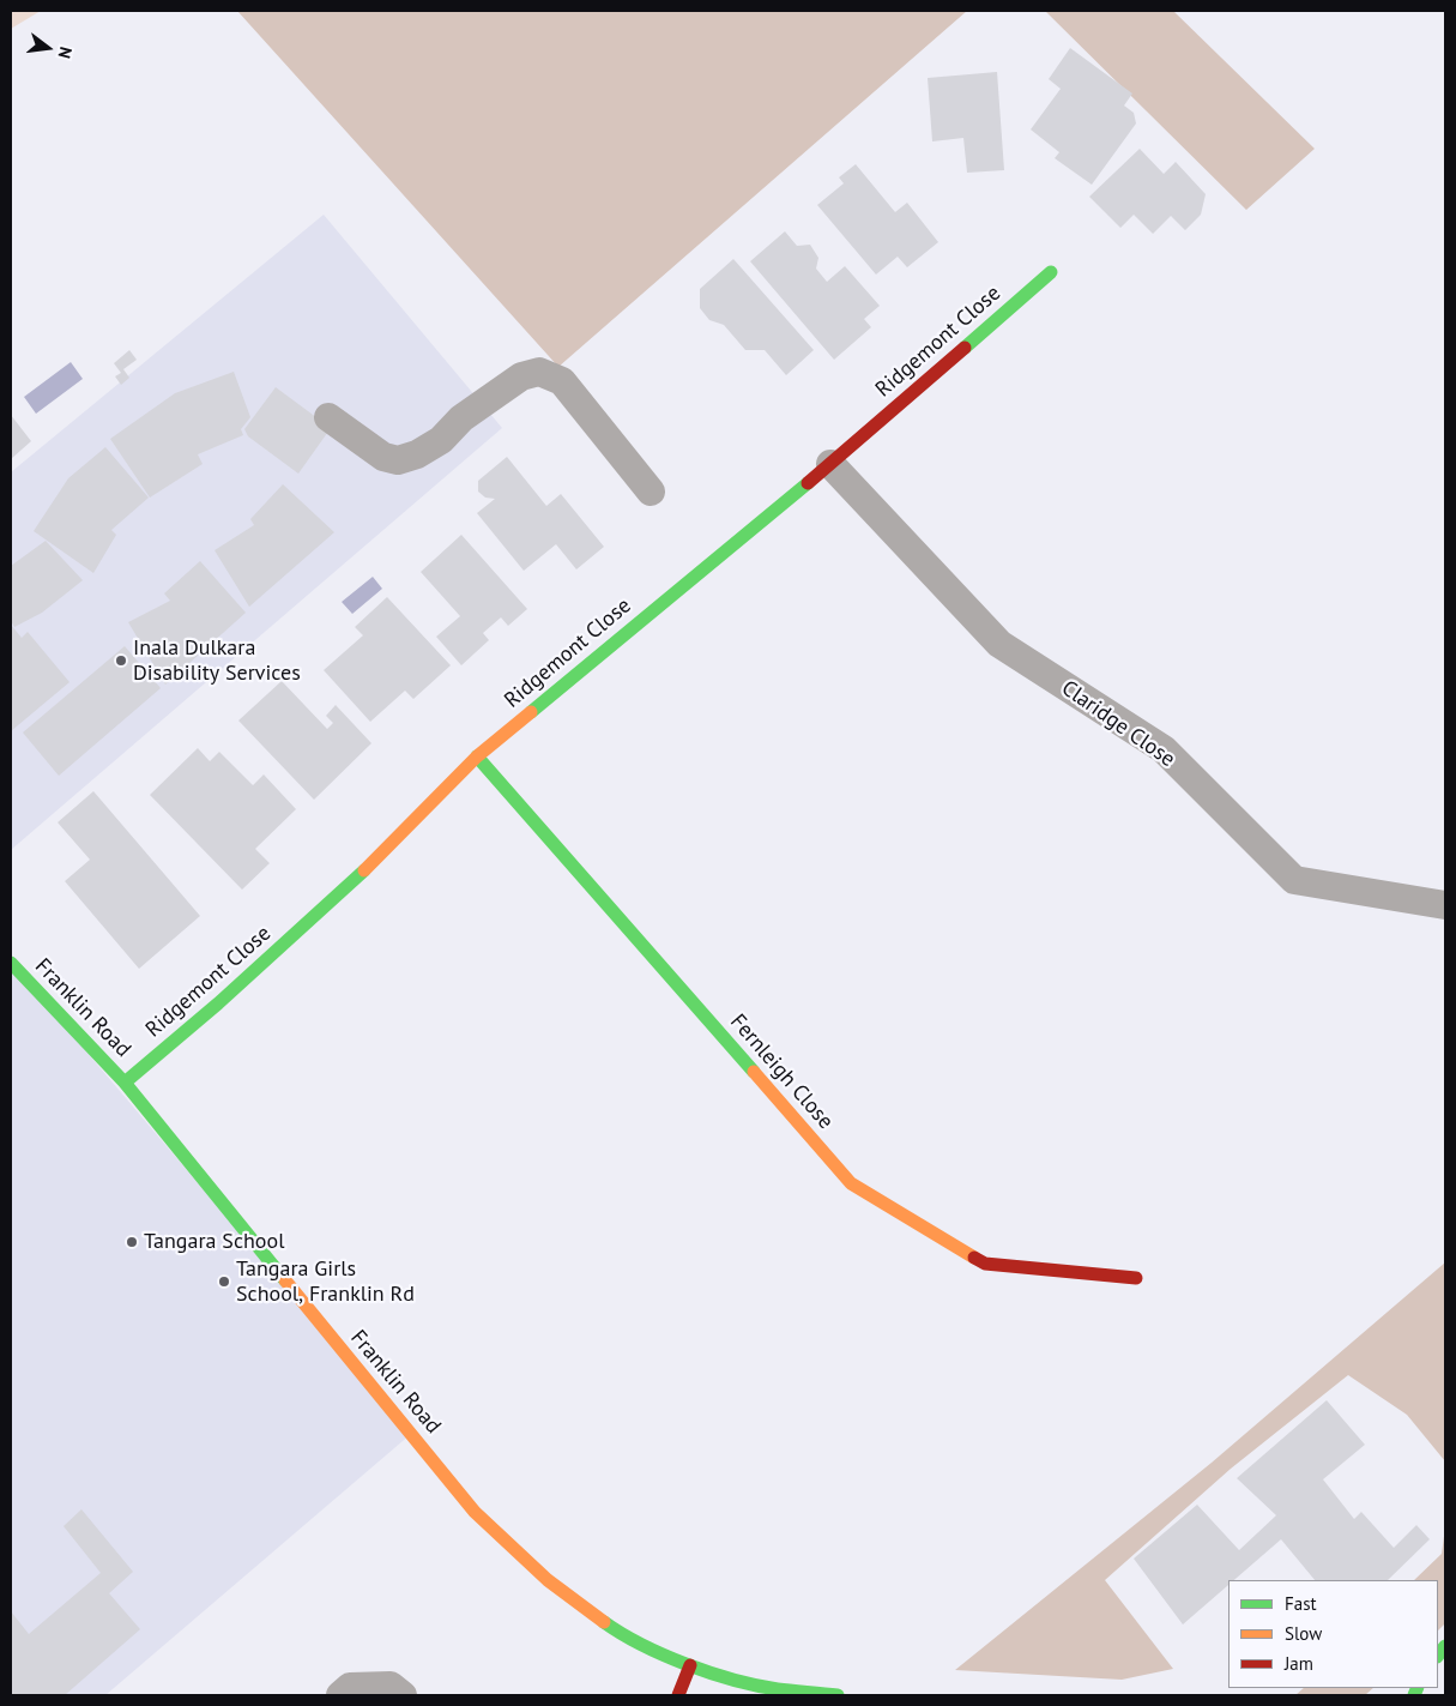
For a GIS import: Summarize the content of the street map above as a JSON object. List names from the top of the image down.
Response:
{
  "streets": {
    "street": [
      "Ridgemont Close",
      "Claridge Close",
      "Franklin Road",
      "Fernleigh Close"
    ]
  },
  "crossings": [
    ["Ridgemont Close", "Claridge Close"],
    ["Ridgemont Close", "Franklin Road"],
    ["Ridgemont Close", "Fernleigh Close"]
  ],
  "places": ["Inala Dulkara Disability Services", "Tangara School", "Tangara Girls School, Franklin Rd"],
  "legend": ["Fast", "Slow", "Jam"],
  "north": "right"
}
